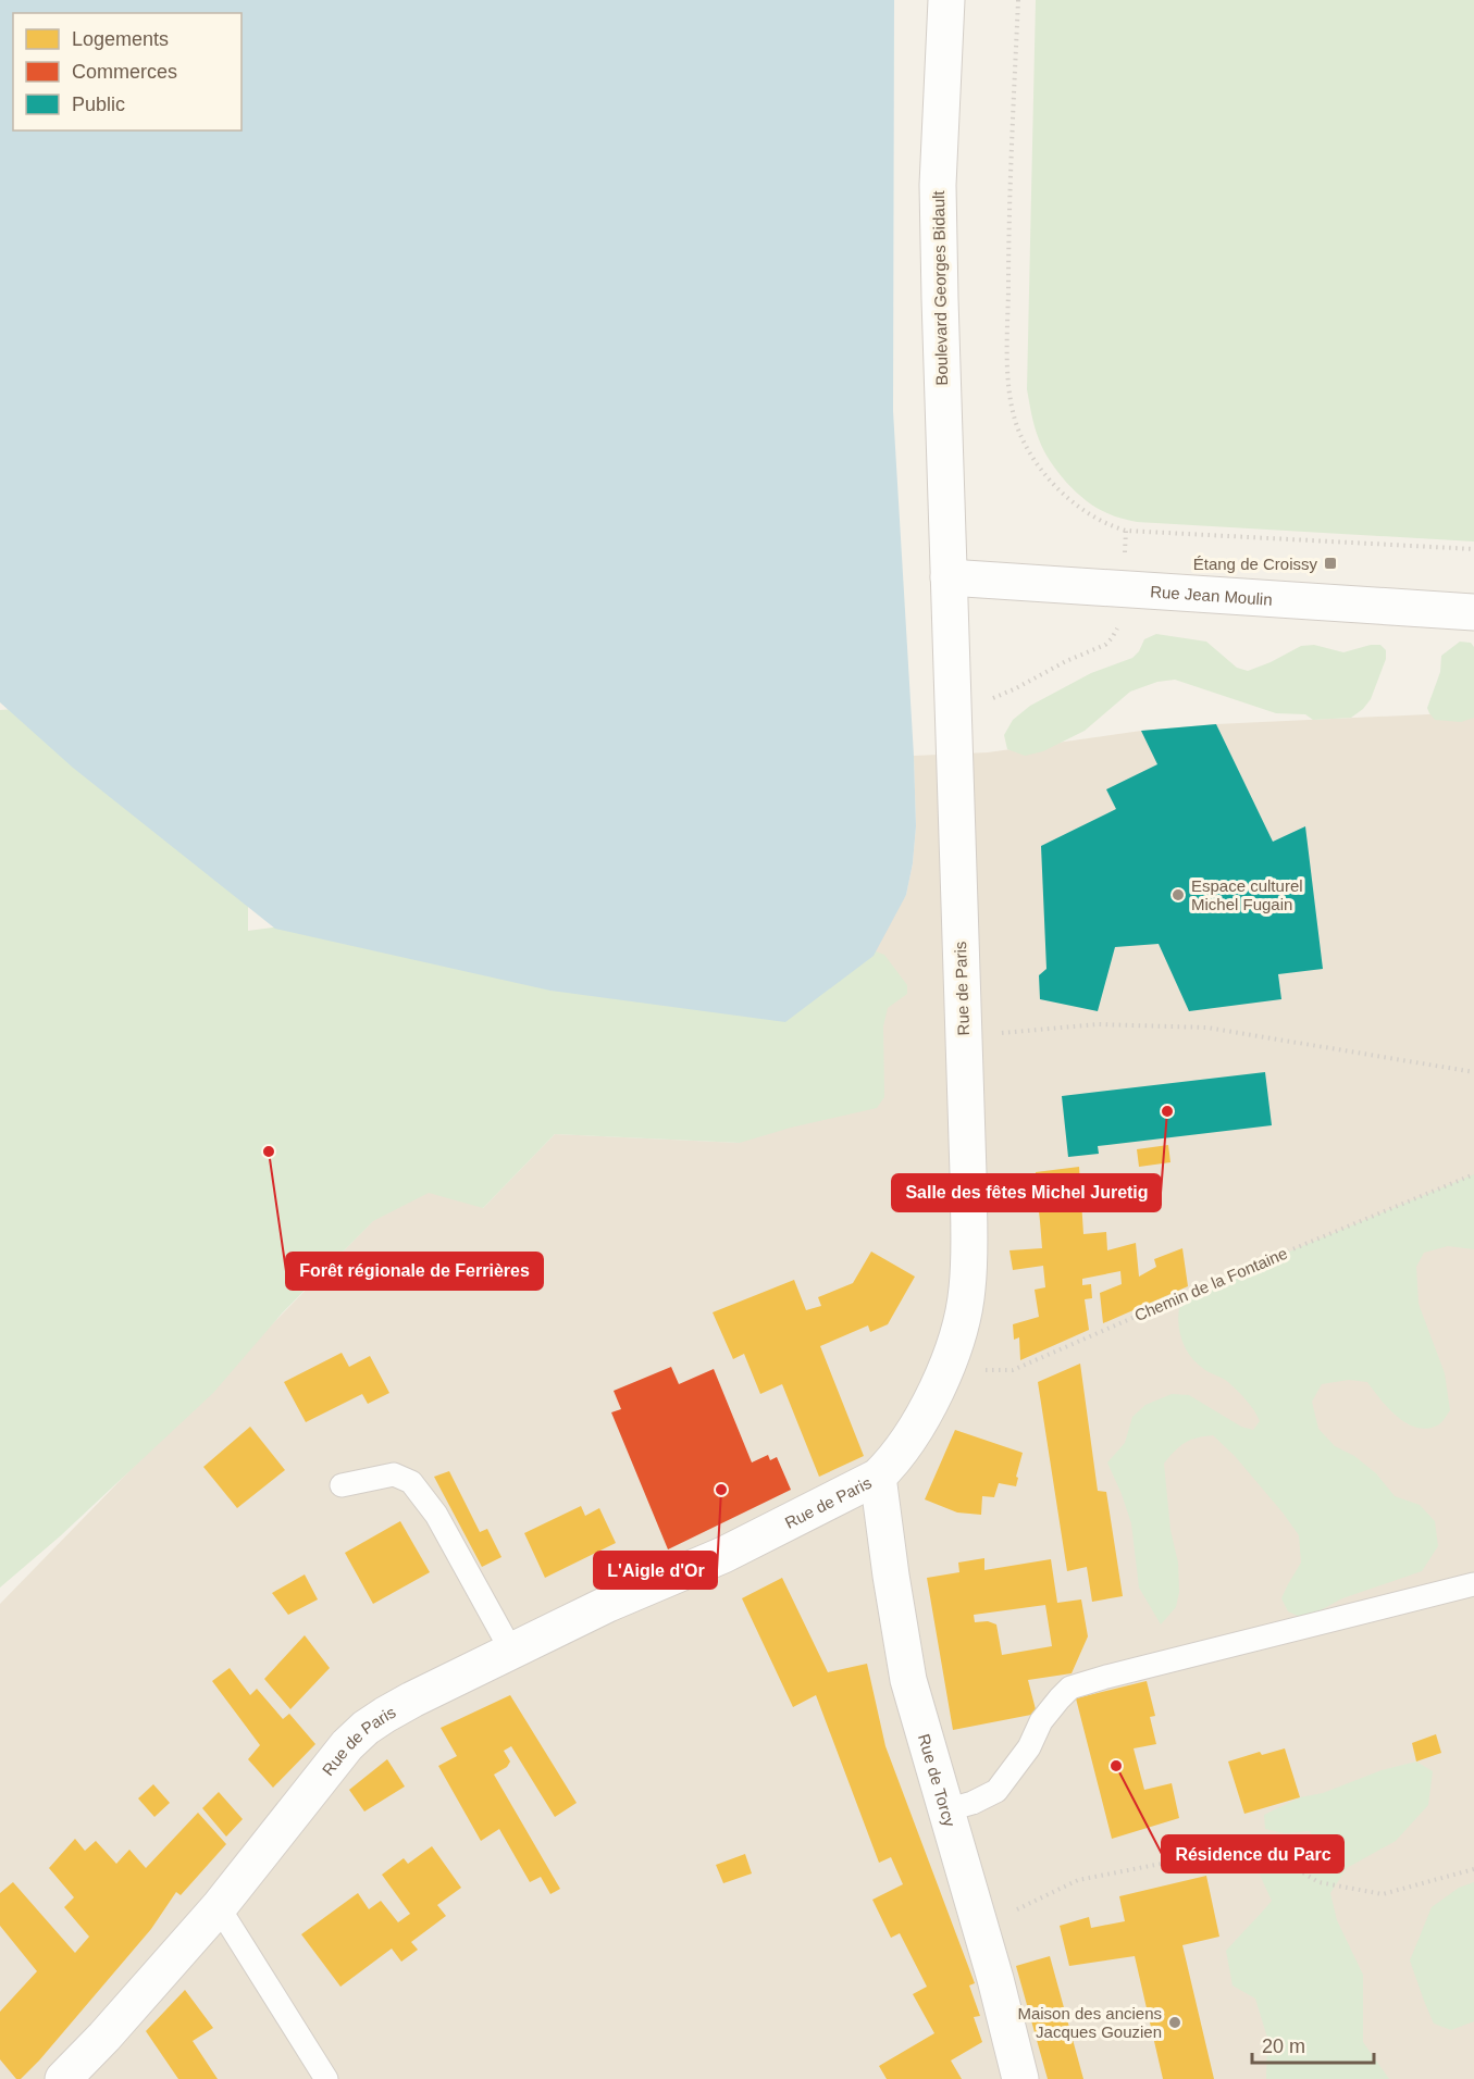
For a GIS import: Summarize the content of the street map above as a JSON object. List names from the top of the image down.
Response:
{
  "streets": {
    "street": [
      "Boulevard Georges Bidault",
      "Rue Jean Moulin",
      "Rue de Paris",
      "Rue de Torcy"
    ],
    "path": ["Chemin de la Fontaine"]
  },
  "crossings": [
    ["Boulevard Georges Bidault", "Rue Jean Moulin"],
    ["Boulevard Georges Bidault", "Rue de Paris"],
    ["Rue Jean Moulin", "Rue de Paris"],
    ["Rue de Paris", "Chemin de la Fontaine"],
    ["Rue de Paris", "Rue de Torcy"]
  ],
  "places": {
    "transit": ["Étang de Croissy"],
    "other": [
      "Espace culturel Michel Fugain",
      "Salle des fêtes Michel Juretig",
      "Forêt régionale de Ferrières",
      "L'Aigle d'Or",
      "Résidence du Parc",
      "Maison des anciens Jacques Gouzien"
    ]
  },
  "legend": ["Logements", "Commerces", "Public"],
  "scale_bar": "20 m"
}
